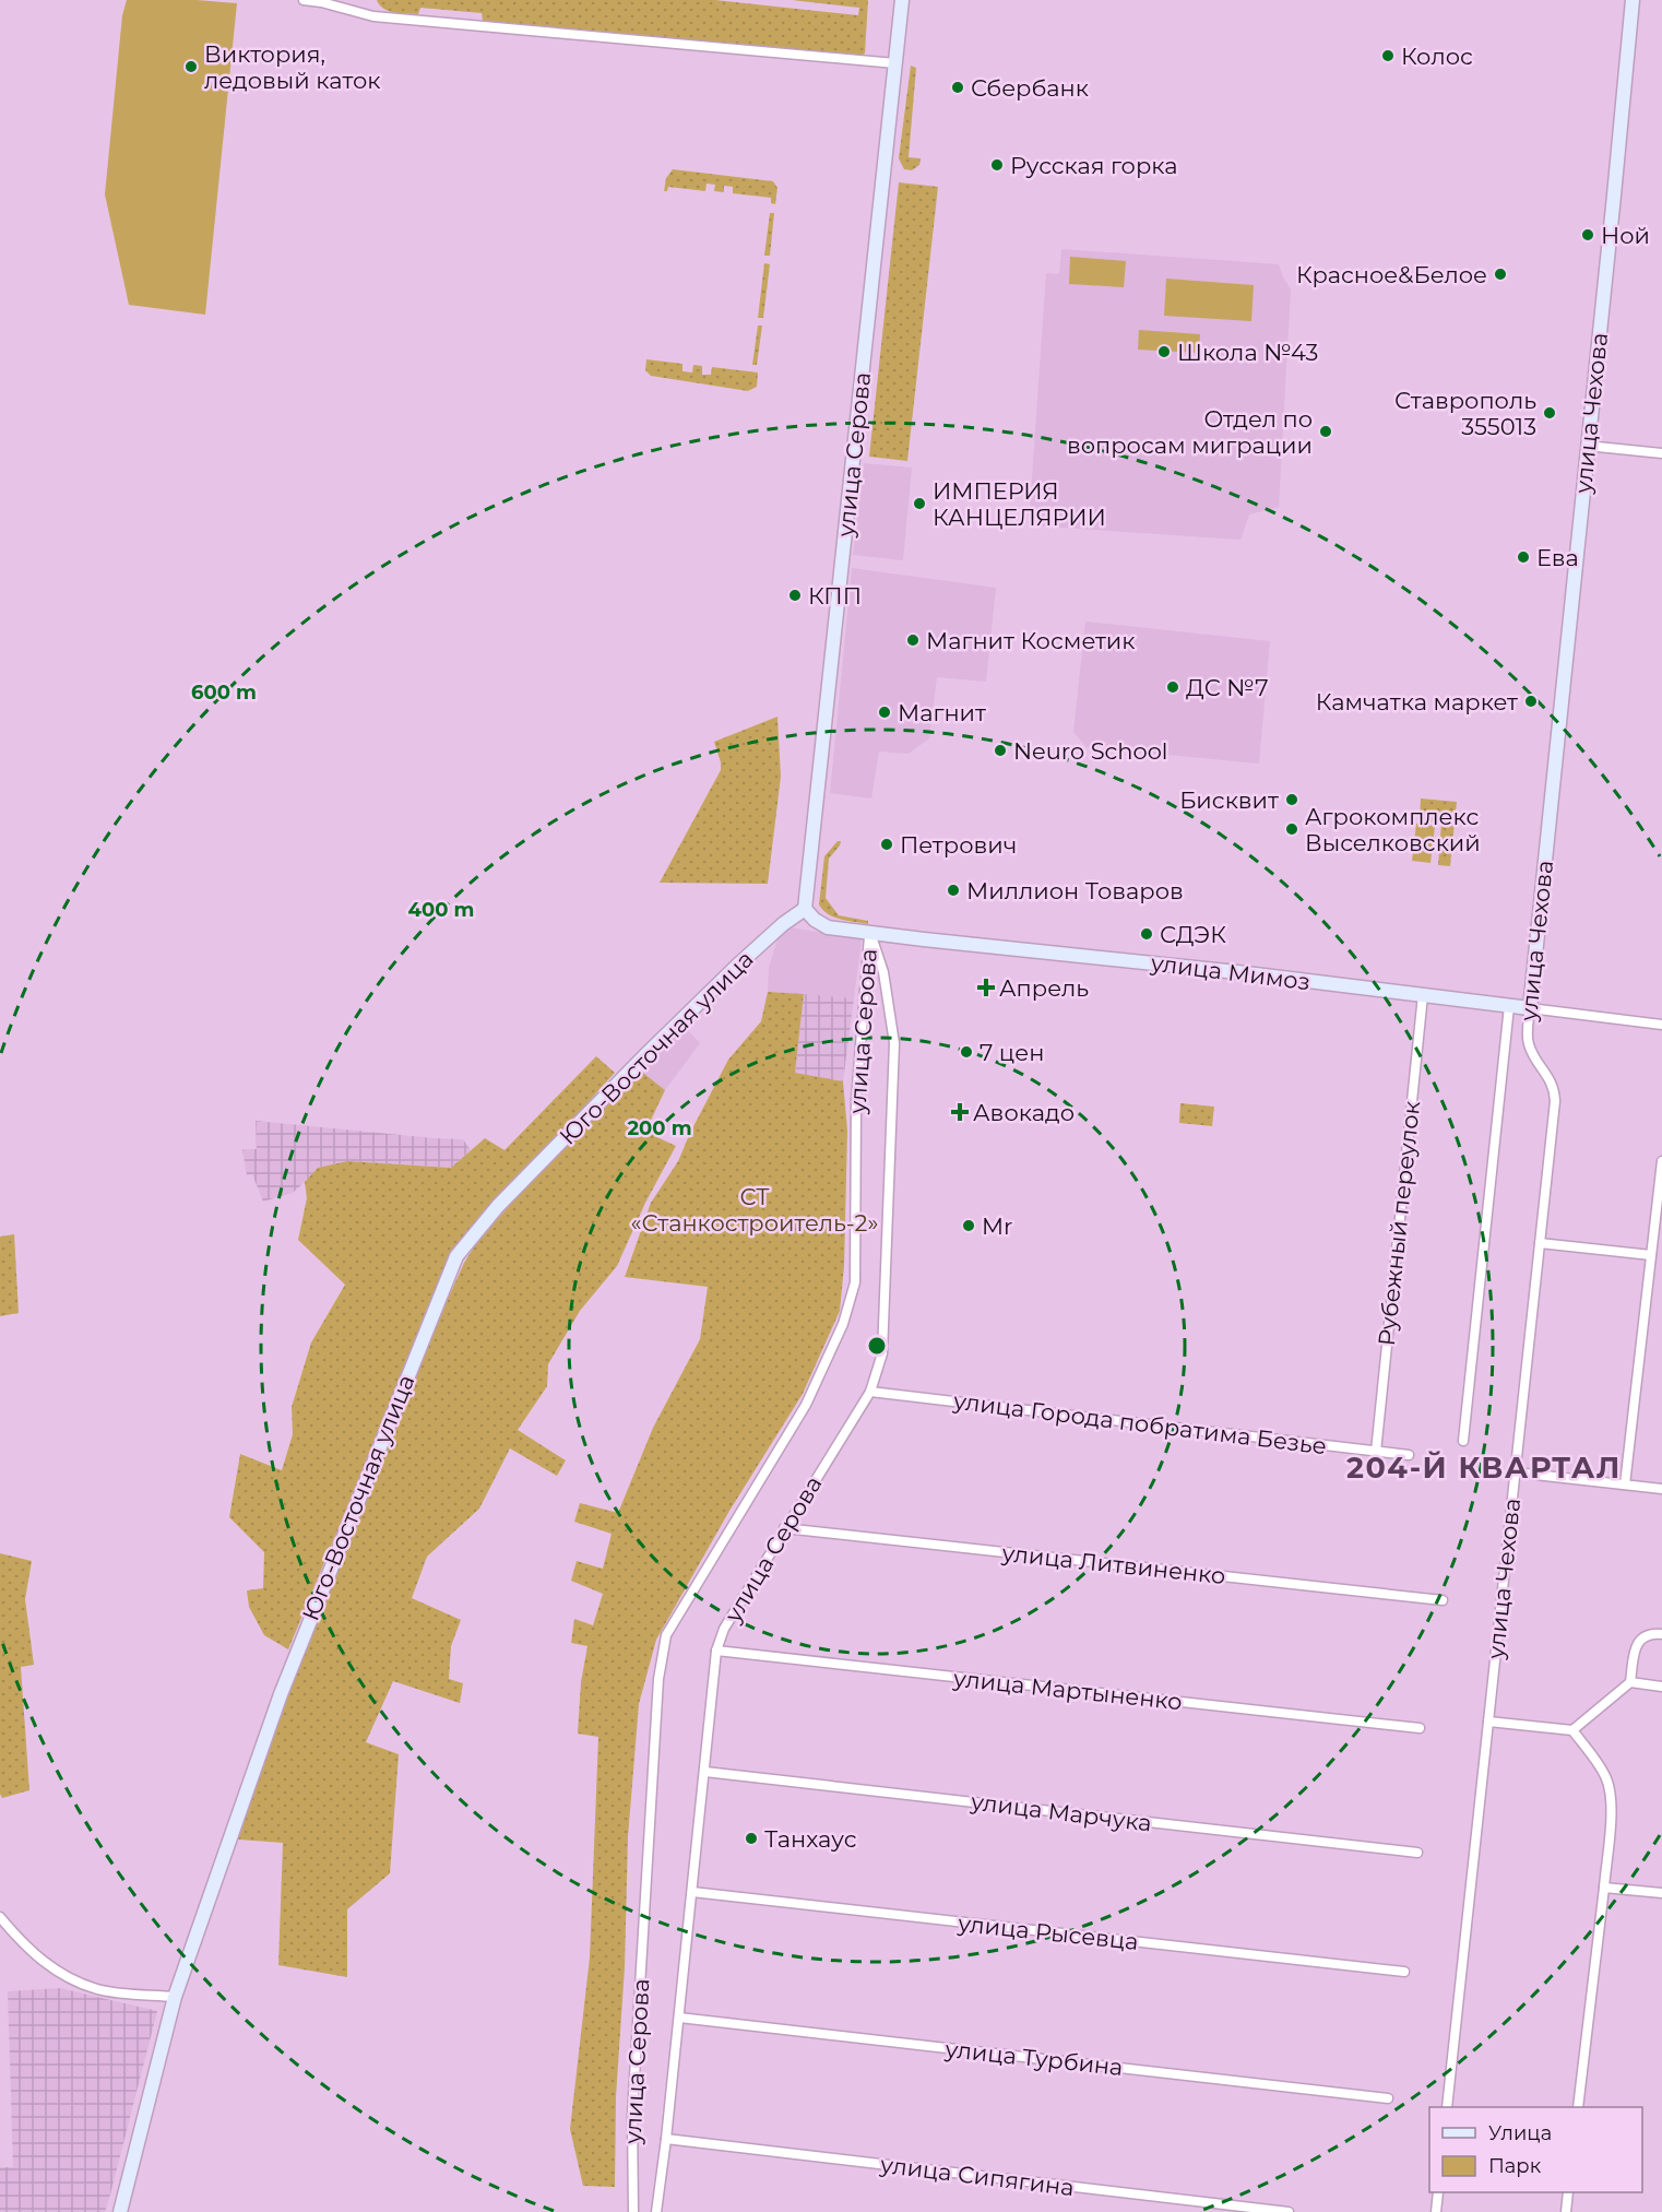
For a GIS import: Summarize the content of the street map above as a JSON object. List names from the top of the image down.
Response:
{
  "streets": {
    "street": [
      "улица Чехова",
      "улица Серова",
      "улица Мимоз",
      "Юго-Восточная улица",
      "Рубежный переулок",
      "улица Города побратима Безье",
      "улица Литвиненко",
      "улица Мартыненко",
      "улица Марчука",
      "улица Рысевца",
      "улица Турбина",
      "улица Сипягина"
    ]
  },
  "crossings": [
    ["улица Чехова", "улица Мимоз"],
    ["улица Серова", "улица Мимоз"],
    ["улица Серова", "Юго-Восточная улица"],
    ["улица Серова", "улица Города побратима Безье"],
    ["улица Серова", "улица Литвиненко"],
    ["улица Серова", "улица Мартыненко"],
    ["улица Серова", "улица Марчука"],
    ["улица Серова", "улица Рысевца"],
    ["улица Серова", "улица Турбина"],
    ["улица Серова", "улица Сипягина"],
    ["улица Мимоз", "Юго-Восточная улица"],
    ["улица Мимоз", "Рубежный переулок"],
    ["Рубежный переулок", "улица Города побратима Безье"]
  ],
  "districts": ["204-Й КВАРТАЛ"],
  "parks": ["СТ «Станкостроитель-2»"],
  "places": {
    "other": [
      "Колос",
      "Виктория, ледовый каток",
      "Сбербанк",
      "Русская горка",
      "Ной",
      "Красное&Белое",
      "Школа №43",
      "Ставрополь 355013",
      "Отдел по вопросам миграции",
      "ИМПЕРИЯ КАНЦЕЛЯРИИ",
      "Ева",
      "КПП",
      "Магнит Косметик",
      "ДС №7",
      "Камчатка маркет",
      "Магнит",
      "Neuro School",
      "Бисквит",
      "Агрокомплекс Выселковский",
      "Петрович",
      "Миллион Товаров",
      "СДЭК",
      "7 цен",
      "Mr",
      "Танхаус"
    ],
    "health": ["Апрель", "Авокадо"]
  },
  "legend": ["Улица", "Парк"],
  "rings": ["600 m", "400 m", "200 m"]
}
